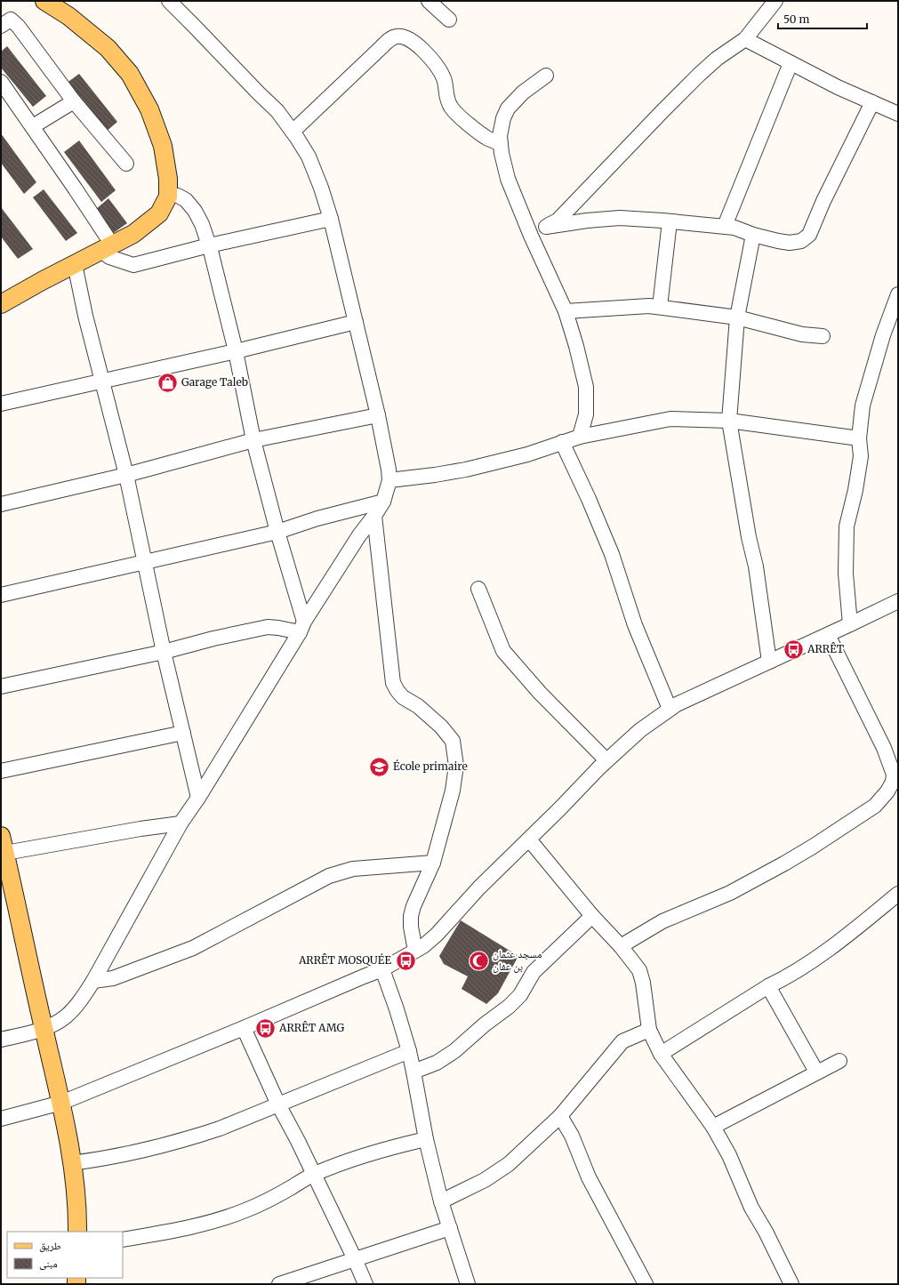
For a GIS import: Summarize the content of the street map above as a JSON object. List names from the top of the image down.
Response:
{
  "places": {
    "shop": ["Garage Taleb"],
    "bus stop": ["ARRÊT", "ARRÊT MOSQUÉE", "ARRÊT AMG"],
    "school or university": ["École primaire"],
    "mosque": ["مسجد عثمان بن عفان"]
  },
  "legend": ["طريق", "مبنى"],
  "scale_bar": "50 m"
}
